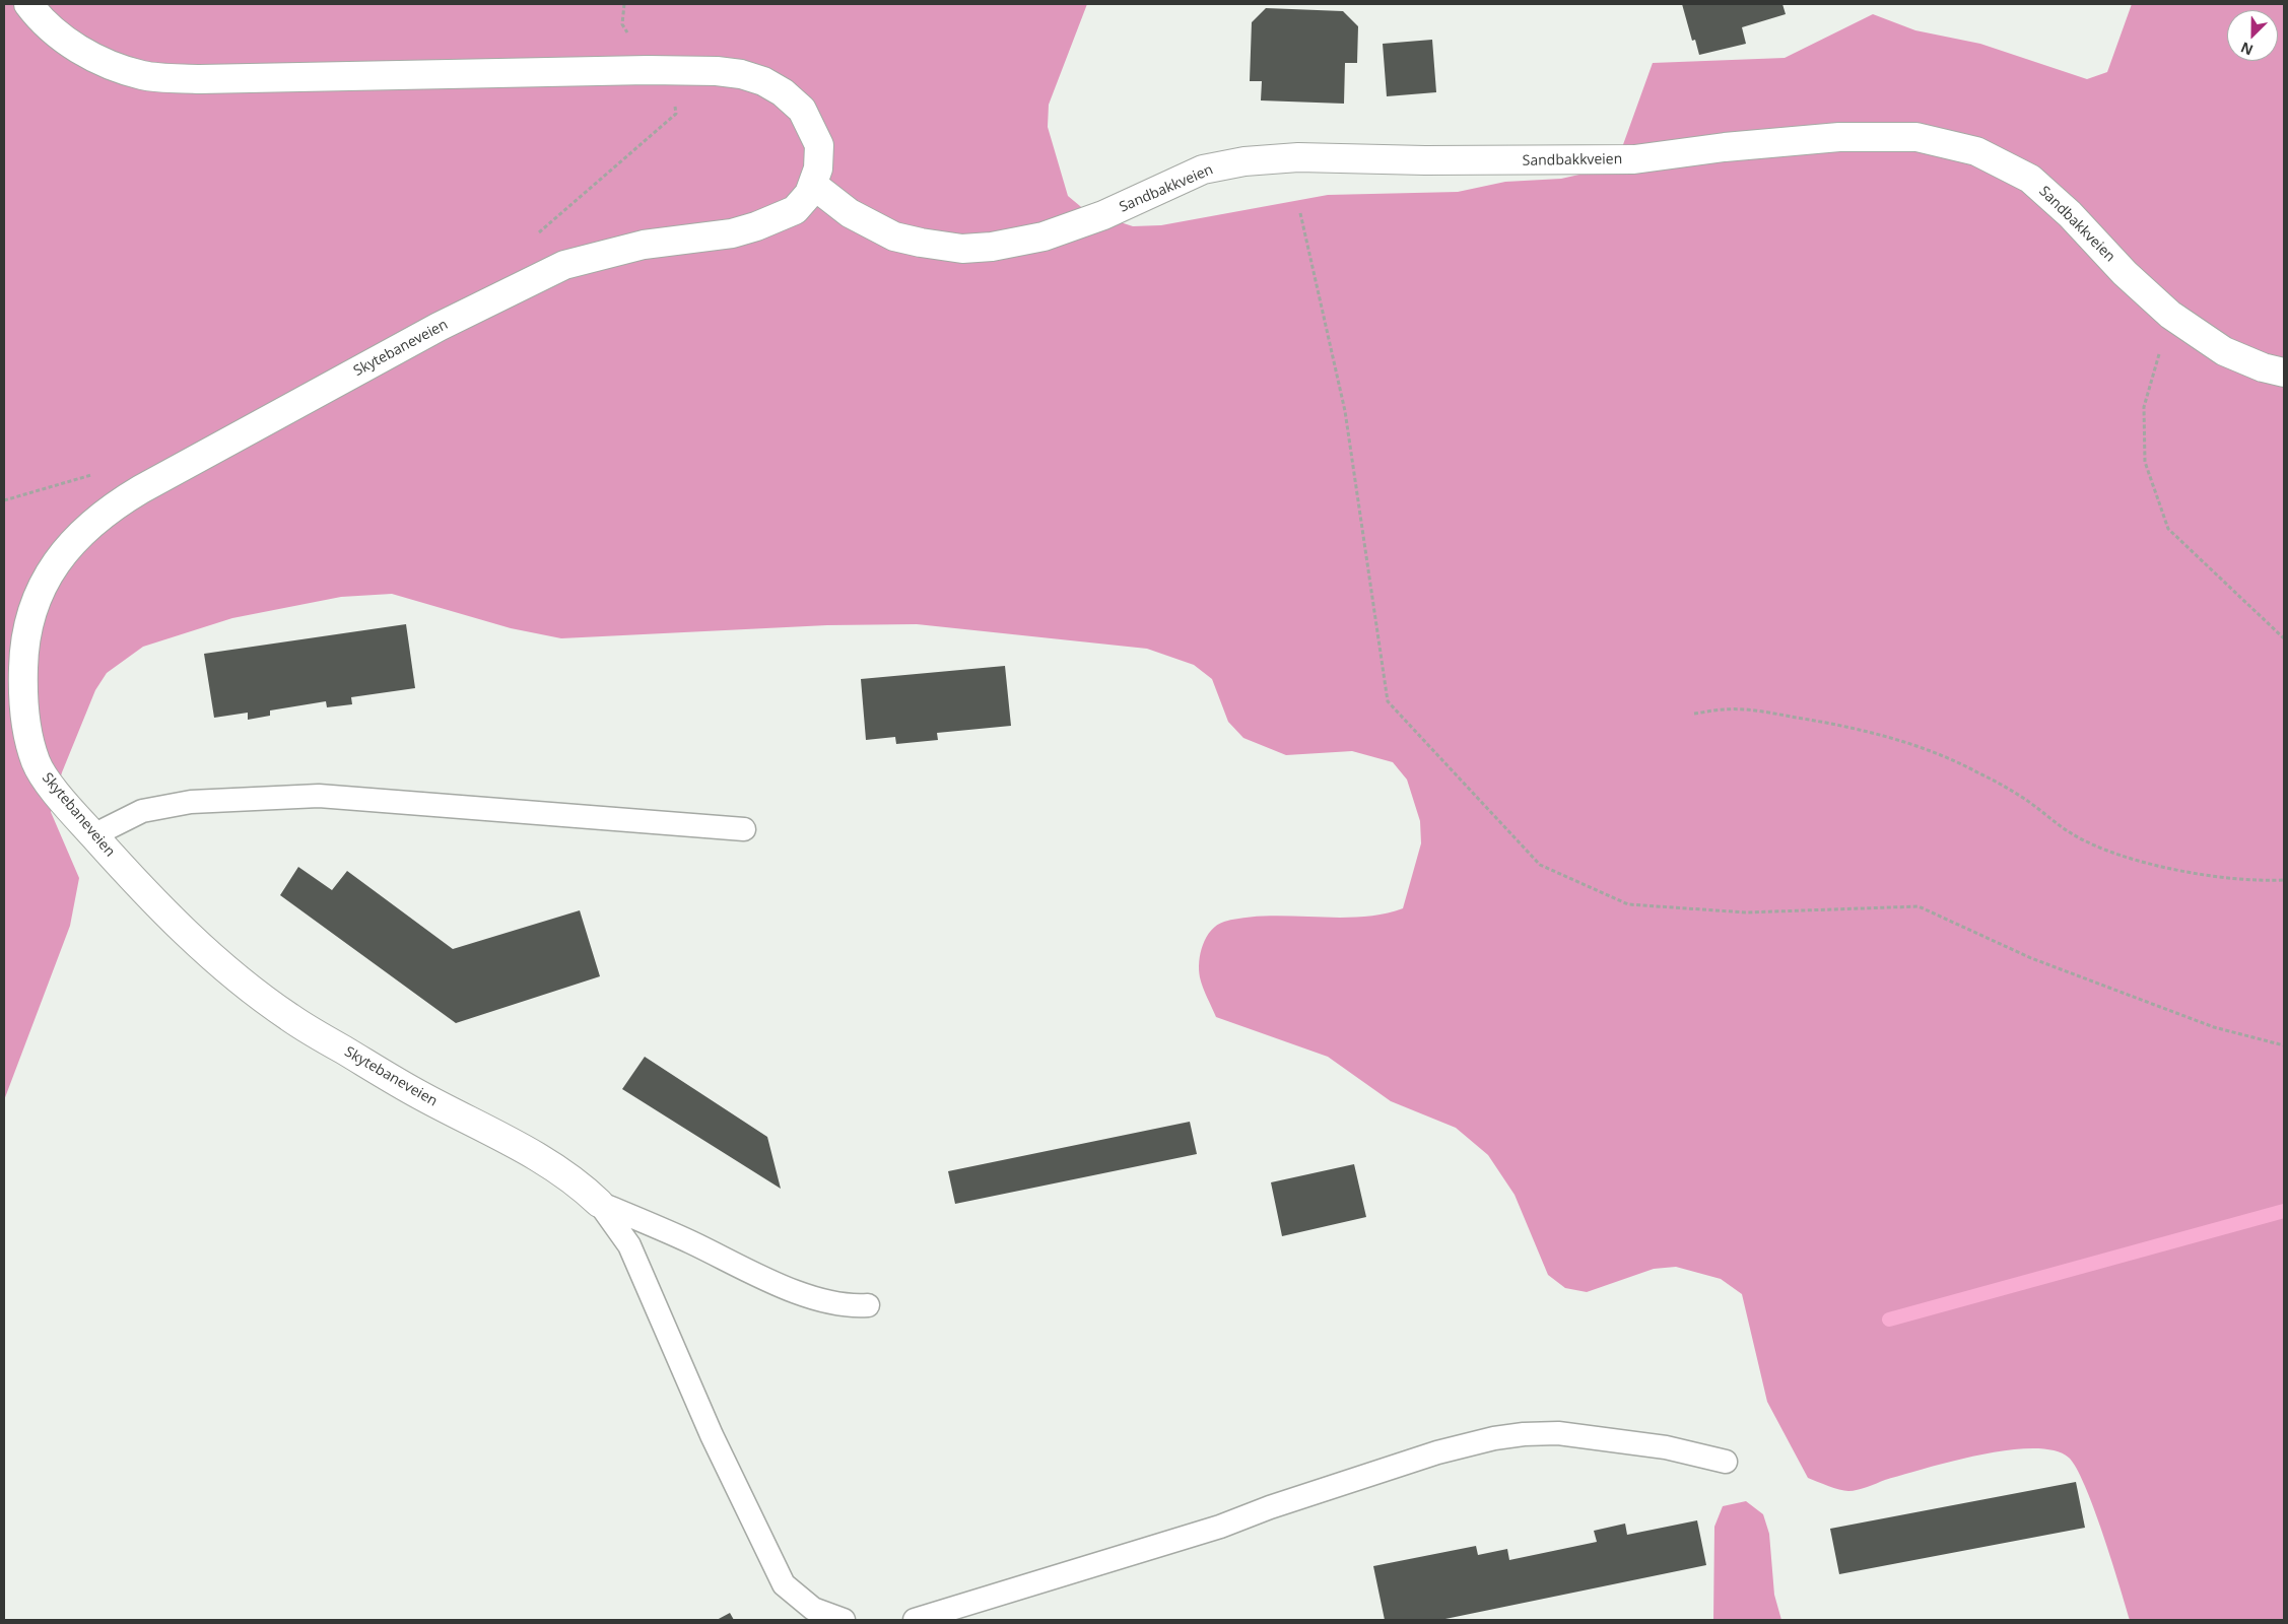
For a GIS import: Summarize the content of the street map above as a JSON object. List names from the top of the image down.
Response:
{
  "streets": {
    "street": ["Sandbakkveien", "Skytebaneveien"]
  },
  "crossings": [
    ["Sandbakkveien", "Skytebaneveien"]
  ],
  "north": "bottom left"
}
